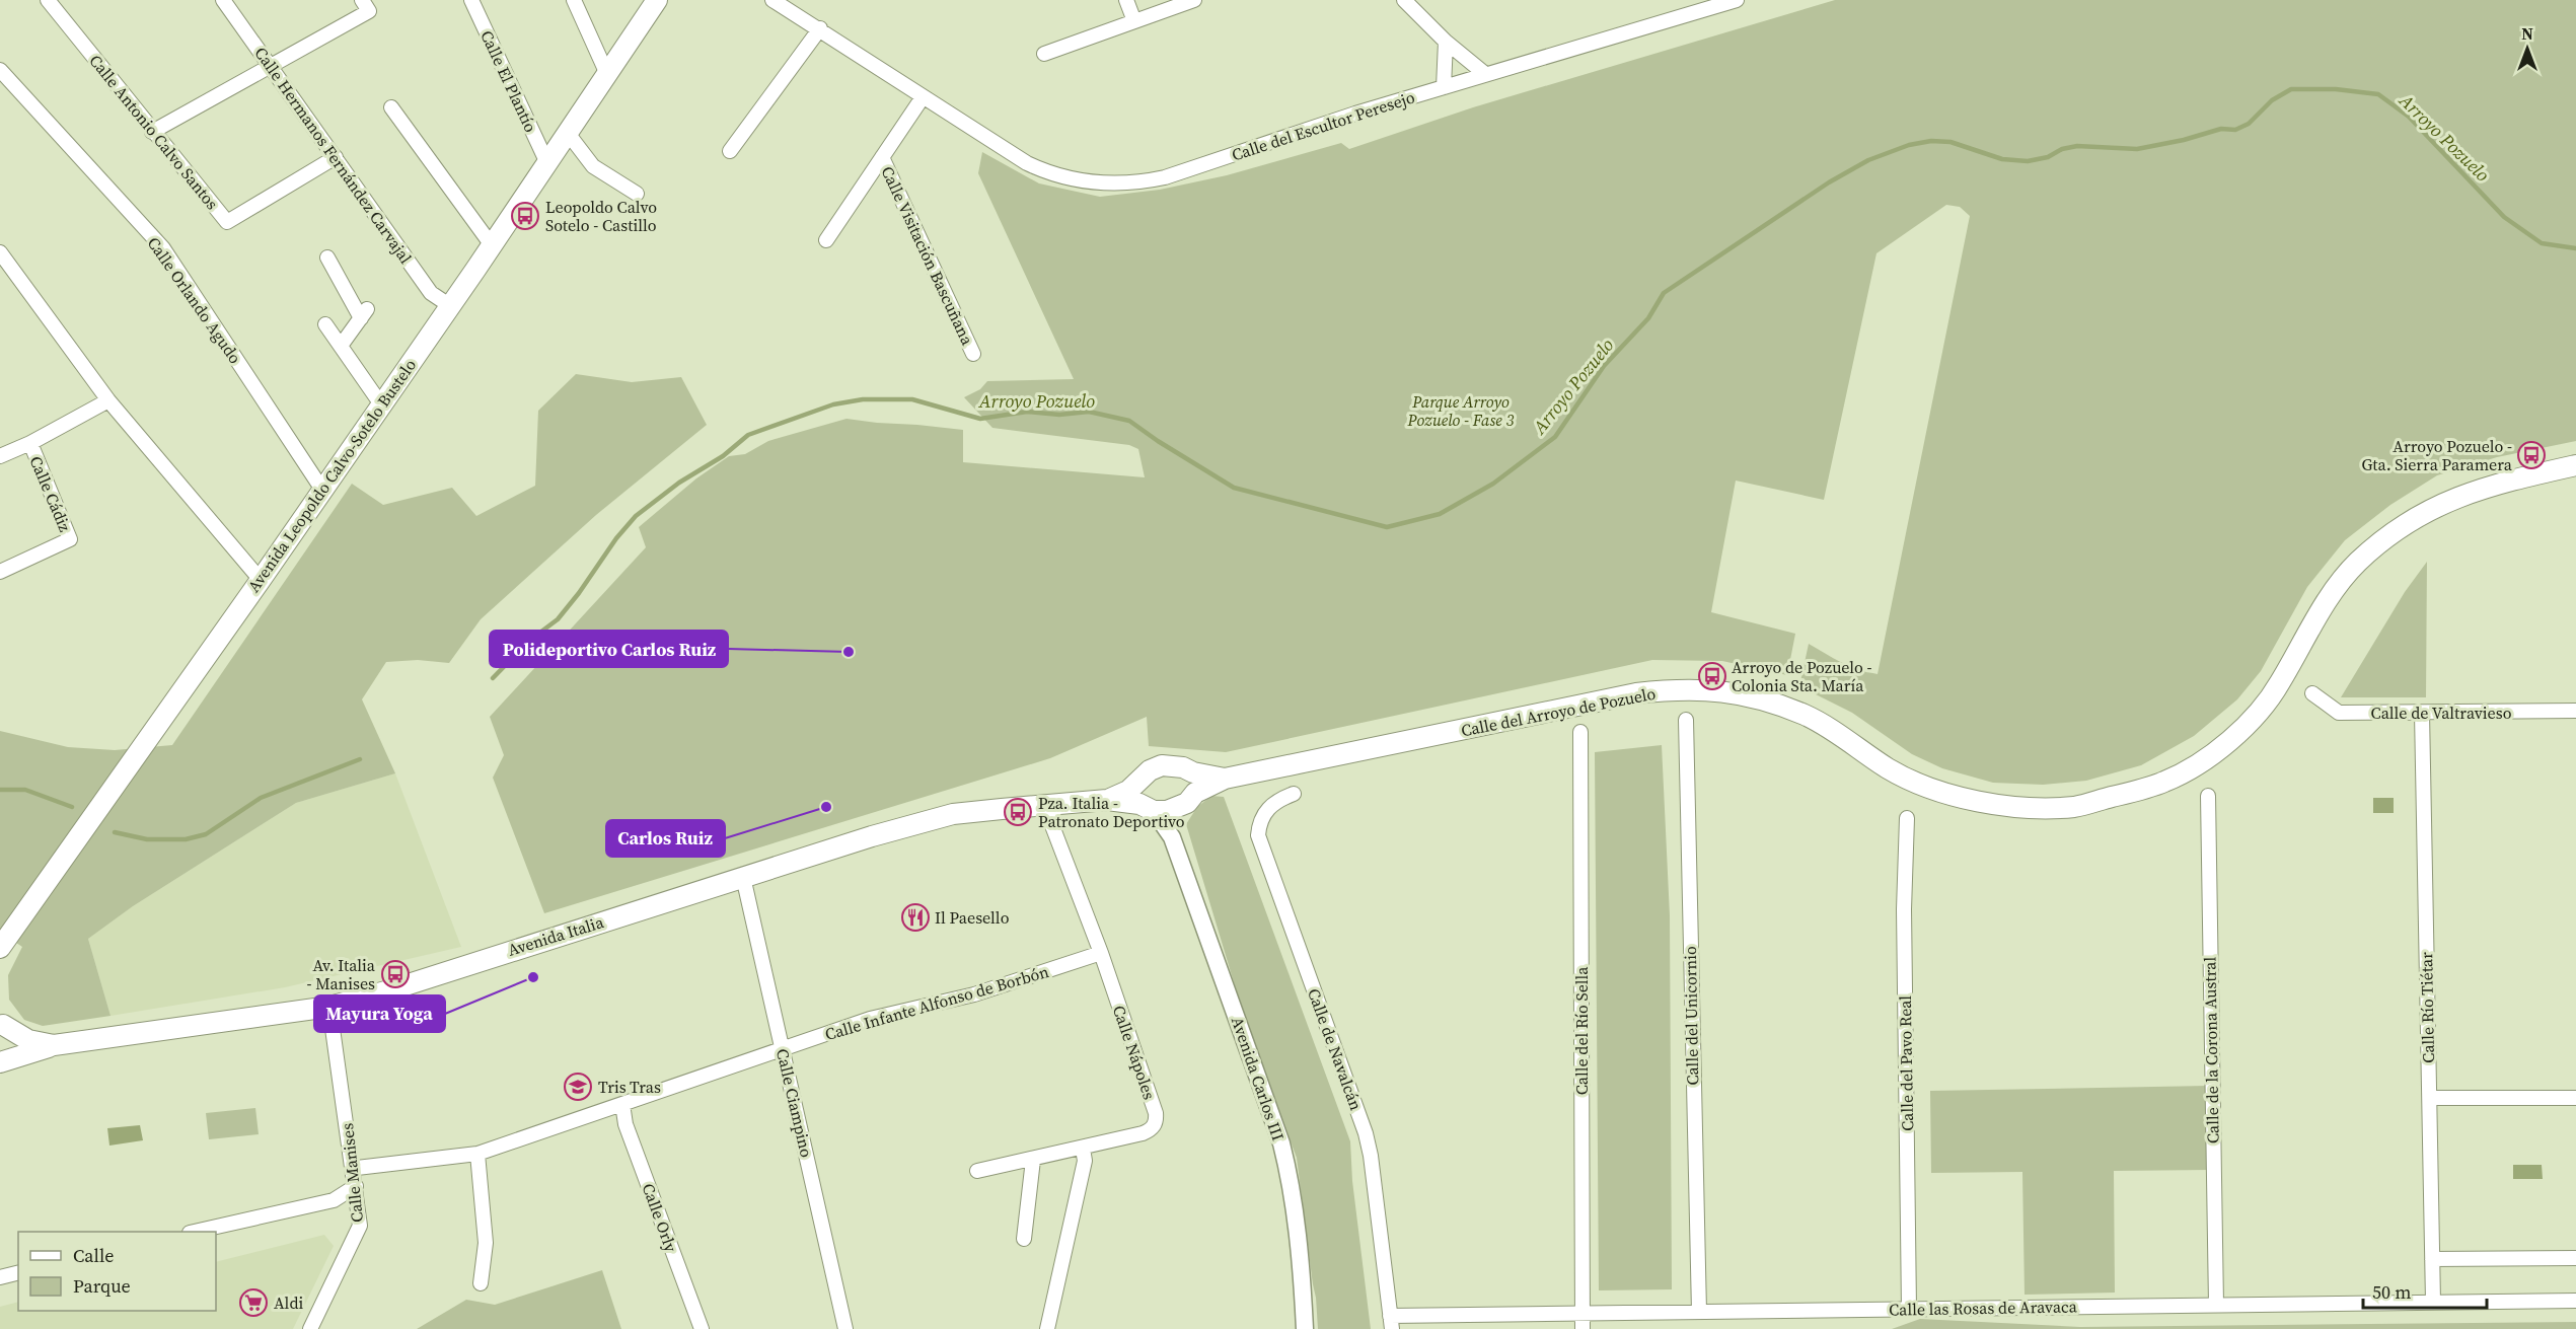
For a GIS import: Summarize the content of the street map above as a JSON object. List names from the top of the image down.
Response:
{
  "streets": {
    "main road": ["Avenida Leopoldo Calvo-Sotelo Bustelo", "Calle del Arroyo de Pozuelo", "Avenida Italia"],
    "street": [
      "Calle El Plantío",
      "Calle del Escultor Peresejo",
      "Calle Antonio Calvo Santos",
      "Calle Hermanos Fernández Carvajal",
      "Calle Visitación Bascuñana",
      "Calle Orlando Agudo",
      "Calle Cádiz",
      "Calle de Valtravieso",
      "Calle Infante Alfonso de Borbón",
      "Calle Río Tiétar",
      "Calle del Unicornio",
      "Calle del Río Sella",
      "Calle de Navalcán",
      "Calle de la Corona Austral",
      "Calle Nápoles",
      "Calle del Pavo Real",
      "Avenida Carlos III",
      "Calle Ciampino",
      "Calle Manises",
      "Calle Orly",
      "Calle las Rosas de Aravaca"
    ]
  },
  "crossings": [
    ["Calle El Plantío", "Avenida Leopoldo Calvo-Sotelo Bustelo"],
    ["Calle Antonio Calvo Santos", "Calle Hermanos Fernández Carvajal"],
    ["Calle Hermanos Fernández Carvajal", "Avenida Leopoldo Calvo-Sotelo Bustelo"],
    ["Calle Orlando Agudo", "Avenida Leopoldo Calvo-Sotelo Bustelo"],
    ["Calle del Arroyo de Pozuelo", "Avenida Italia"],
    ["Calle del Arroyo de Pozuelo", "Avenida Carlos III"],
    ["Calle de Valtravieso", "Calle Río Tiétar"],
    ["Avenida Italia", "Calle Nápoles"],
    ["Avenida Italia", "Avenida Carlos III"],
    ["Avenida Italia", "Calle Ciampino"],
    ["Avenida Italia", "Calle Manises"],
    ["Calle Infante Alfonso de Borbón", "Calle Nápoles"],
    ["Calle Infante Alfonso de Borbón", "Calle Ciampino"],
    ["Calle Infante Alfonso de Borbón", "Calle Manises"],
    ["Calle Infante Alfonso de Borbón", "Calle Orly"],
    ["Calle Río Tiétar", "Calle las Rosas de Aravaca"],
    ["Calle del Unicornio", "Calle las Rosas de Aravaca"],
    ["Calle del Río Sella", "Calle las Rosas de Aravaca"],
    ["Calle de Navalcán", "Calle las Rosas de Aravaca"],
    ["Calle de la Corona Austral", "Calle las Rosas de Aravaca"],
    ["Calle del Pavo Real", "Calle las Rosas de Aravaca"]
  ],
  "water": ["Arroyo Pozuelo"],
  "parks": ["Parque Arroyo Pozuelo - Fase 3"],
  "places": {
    "bus stop": [
      "Leopoldo Calvo Sotelo - Castillo",
      "Arroyo Pozuelo - Gta. Sierra Paramera",
      "Arroyo de Pozuelo - Colonia Sta. María",
      "Pza. Italia - Patronato Deportivo",
      "Av. Italia - Manises"
    ],
    "other": ["Polideportivo Carlos Ruiz", "Carlos Ruiz", "Mayura Yoga"],
    "restaurant": ["Il Paesello"],
    "school or university": ["Tris Tras"],
    "supermarket": ["Aldi"]
  },
  "legend": ["Calle", "Parque"],
  "scale_bar": "50 m",
  "north": "top"
}
